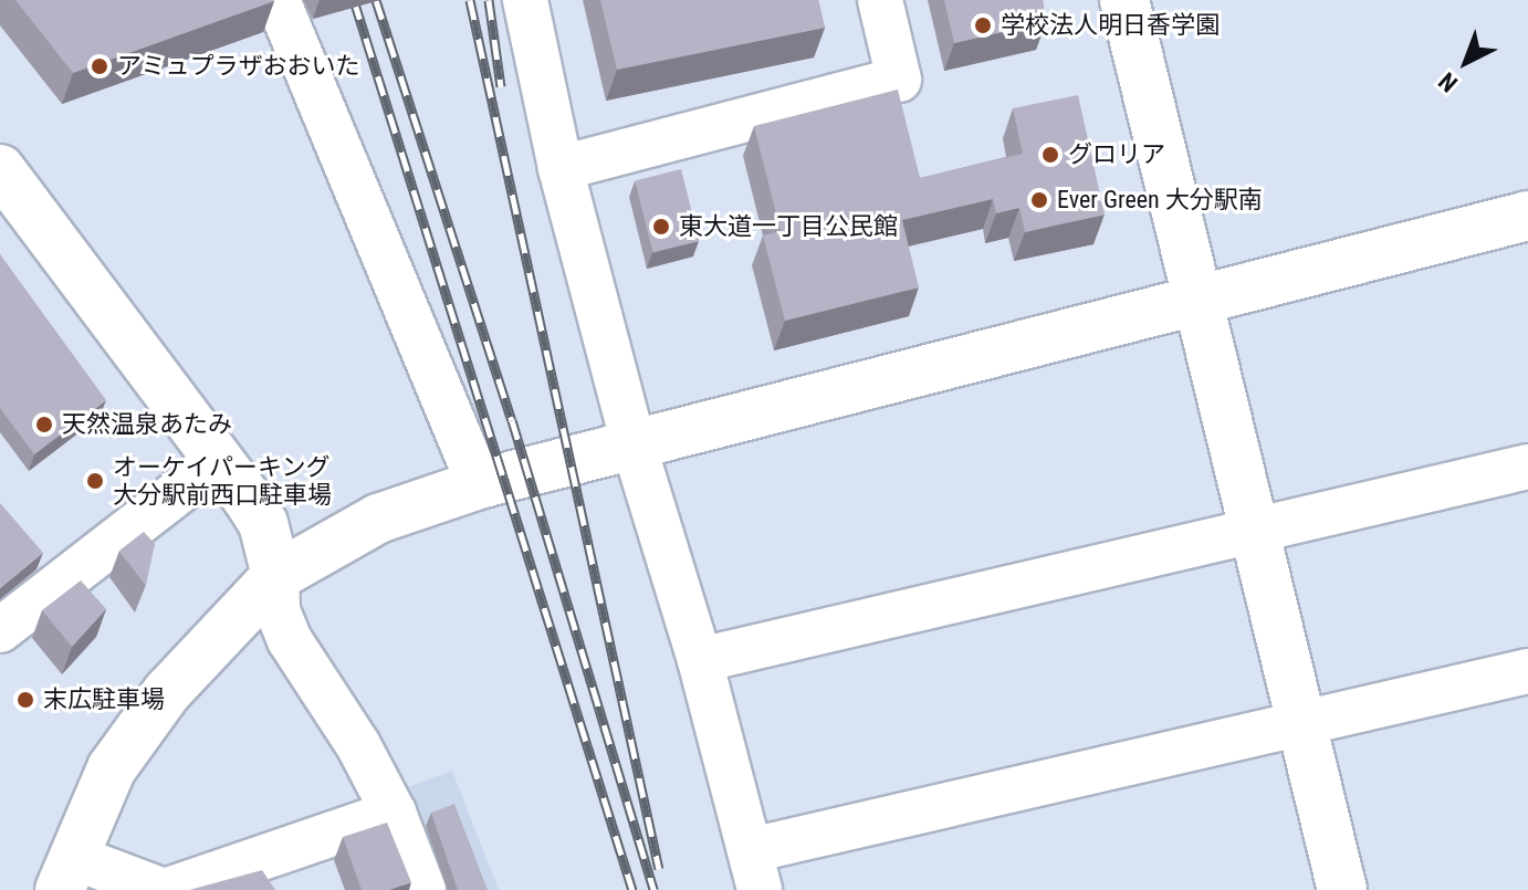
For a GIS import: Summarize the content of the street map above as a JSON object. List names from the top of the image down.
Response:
{
  "places": [
    "学校法人明日香学園",
    "アミュプラザおおいた",
    "グロリア",
    "Ever Green 大分駅南",
    "東大道一丁目公民館",
    "天然温泉あたみ",
    "オーケイパーキング 大分駅前西口駐車場",
    "末広駐車場"
  ],
  "north": "bottom left"
}
